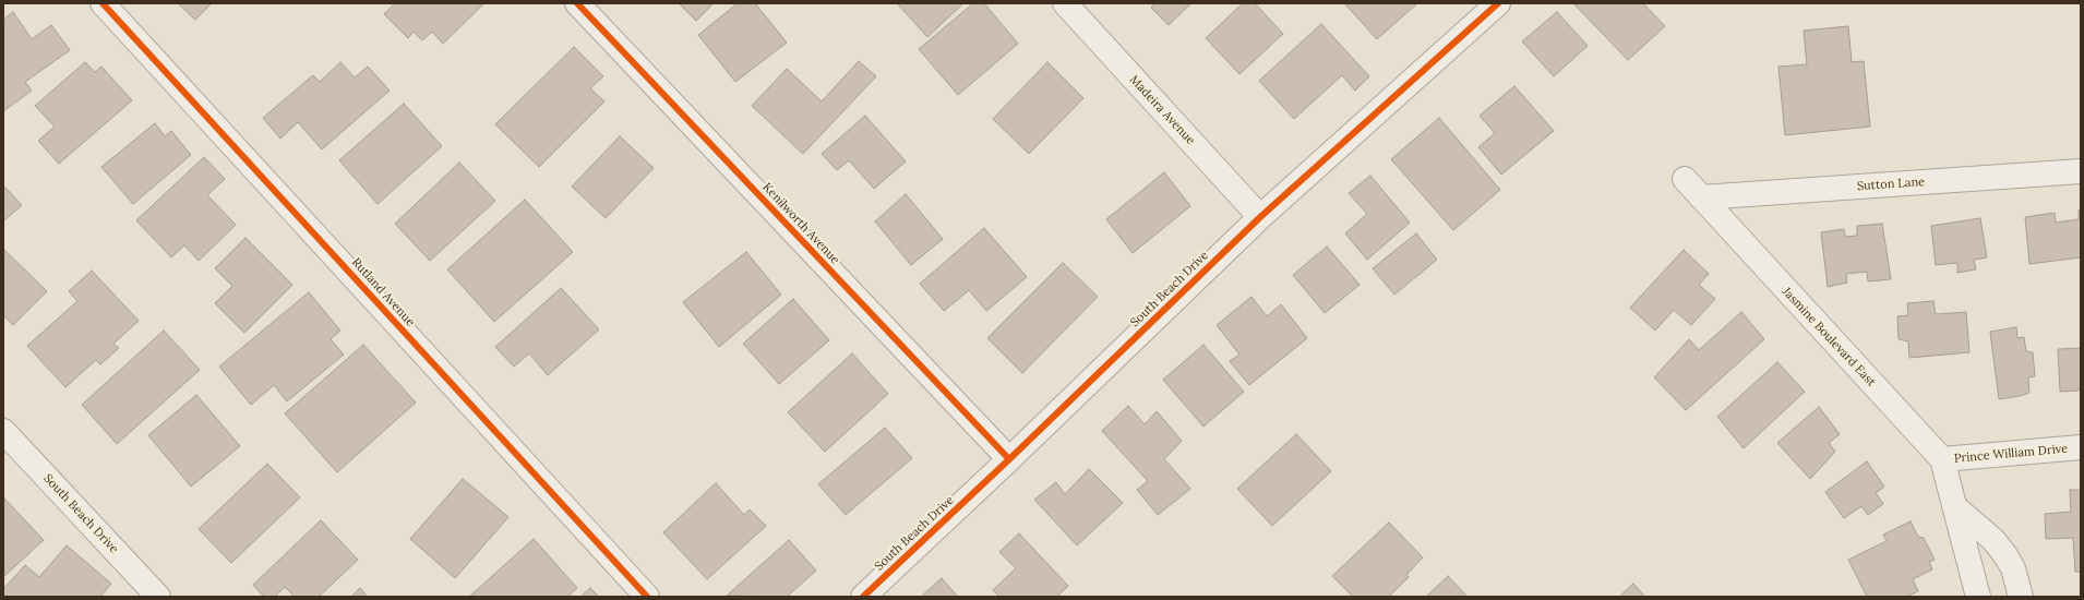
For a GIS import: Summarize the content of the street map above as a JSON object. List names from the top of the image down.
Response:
{
  "streets": {
    "street": [
      "Madeira Avenue",
      "Sutton Lane",
      "Kenilworth Avenue",
      "South Beach Drive",
      "Rutland Avenue",
      "Jasmine Boulevard East",
      "Prince William Drive"
    ]
  },
  "crossings": [
    ["Madeira Avenue", "South Beach Drive"],
    ["Sutton Lane", "Jasmine Boulevard East"],
    ["Kenilworth Avenue", "South Beach Drive"],
    ["Jasmine Boulevard East", "Prince William Drive"]
  ]
}
